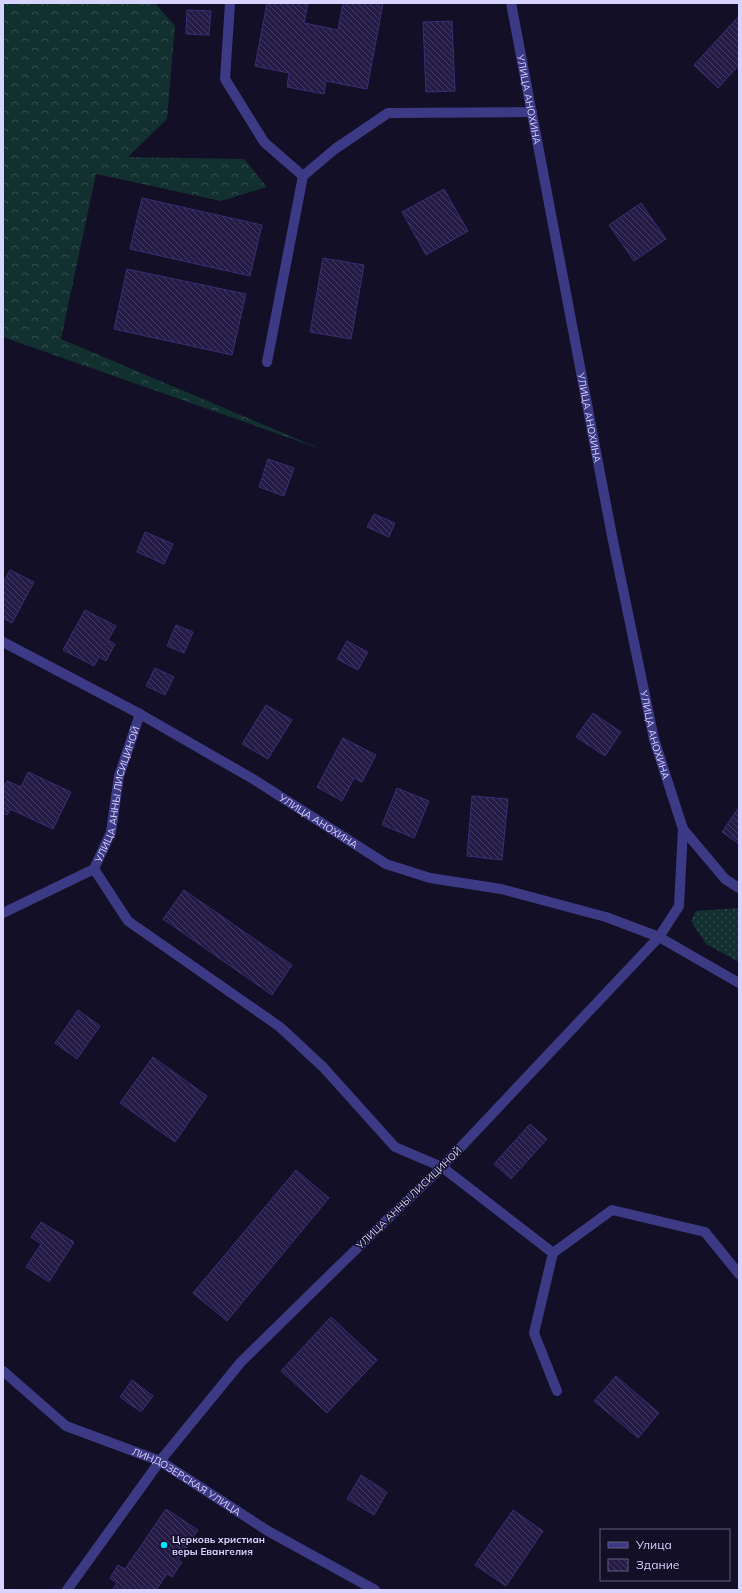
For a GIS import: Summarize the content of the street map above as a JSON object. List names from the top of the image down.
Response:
{
  "streets": {
    "street": ["УЛИЦА АНОХИНА", "УЛИЦА АННЫ ЛИСИЦИНОЙ", "ЛИНДОЗЕРСКАЯ УЛИЦА"]
  },
  "crossings": [
    ["УЛИЦА АНОХИНА", "УЛИЦА АННЫ ЛИСИЦИНОЙ"],
    ["УЛИЦА АННЫ ЛИСИЦИНОЙ", "ЛИНДОЗЕРСКАЯ УЛИЦА"]
  ],
  "places": ["Церковь христиан веры Евангелия"],
  "legend": ["Улица", "Здание"]
}
